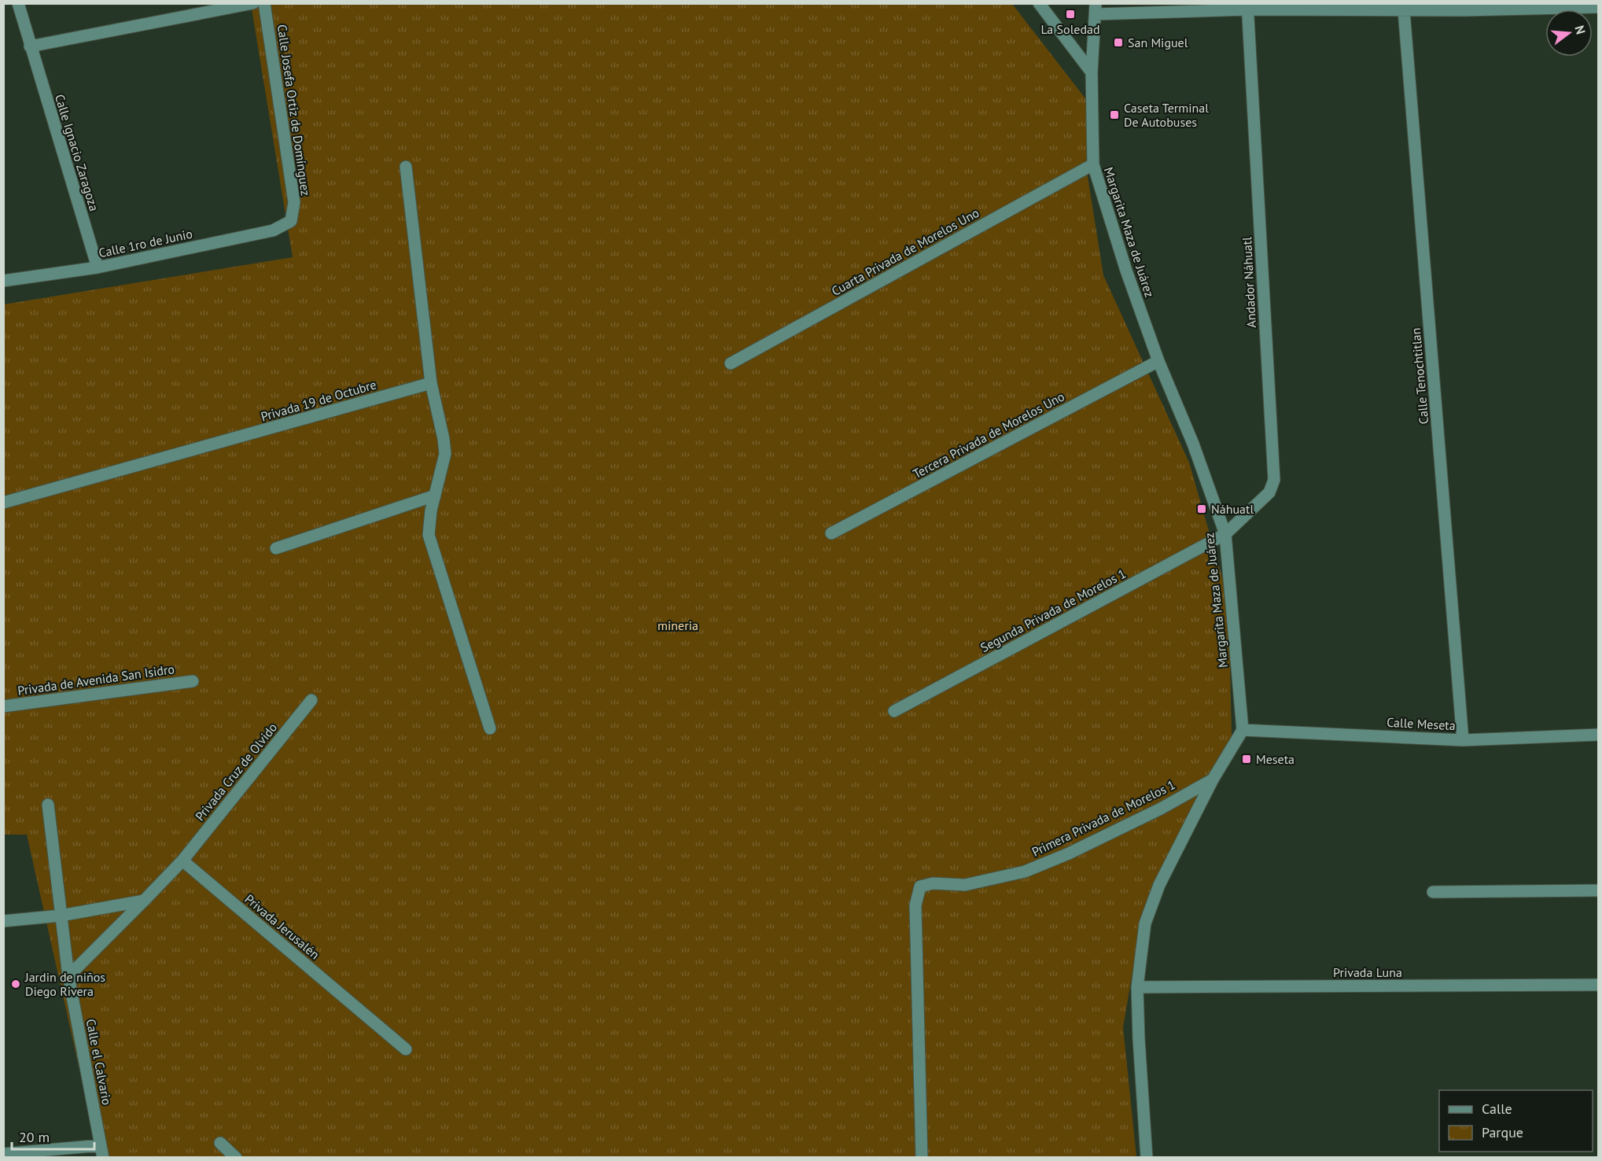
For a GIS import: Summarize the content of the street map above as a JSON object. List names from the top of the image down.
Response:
{
  "streets": {
    "street": [
      "Calle Josefa Ortiz de Domínguez",
      "Calle Ignacio Zaragoza",
      "Margarita Maza de Juárez",
      "Calle 1ro de Junio",
      "Cuarta Privada de Morelos Uno",
      "Andador Náhuatl",
      "Calle Tenochtitlan",
      "Privada 19 de Octubre",
      "Tercera Privada de Morelos Uno",
      "Segunda Privada de Morelos 1",
      "Privada de Avenida San Isidro",
      "Calle Meseta",
      "Privada Cruz de Olvido",
      "Primera Privada de Morelos 1",
      "Privada Jerusalén",
      "Privada Luna",
      "Calle el Calvario"
    ]
  },
  "crossings": [
    ["Calle Josefa Ortiz de Domínguez", "Calle 1ro de Junio"],
    ["Calle Ignacio Zaragoza", "Calle 1ro de Junio"],
    ["Margarita Maza de Juárez", "Cuarta Privada de Morelos Uno"],
    ["Margarita Maza de Juárez", "Andador Náhuatl"],
    ["Margarita Maza de Juárez", "Tercera Privada de Morelos Uno"],
    ["Margarita Maza de Juárez", "Segunda Privada de Morelos 1"],
    ["Margarita Maza de Juárez", "Calle Meseta"],
    ["Andador Náhuatl", "Segunda Privada de Morelos 1"],
    ["Calle Tenochtitlan", "Calle Meseta"],
    ["Privada Cruz de Olvido", "Privada Jerusalén"]
  ],
  "parks": ["mineria"],
  "places": {
    "transit": [
      "La Soledad",
      "San Miguel",
      "Caseta Terminal De Autobuses",
      "Náhuatl",
      "Meseta"
    ],
    "other": ["Jardin de niños Diego Rivera"]
  },
  "legend": ["Calle", "Parque"],
  "scale_bar": "20 m",
  "north": "right"
}
